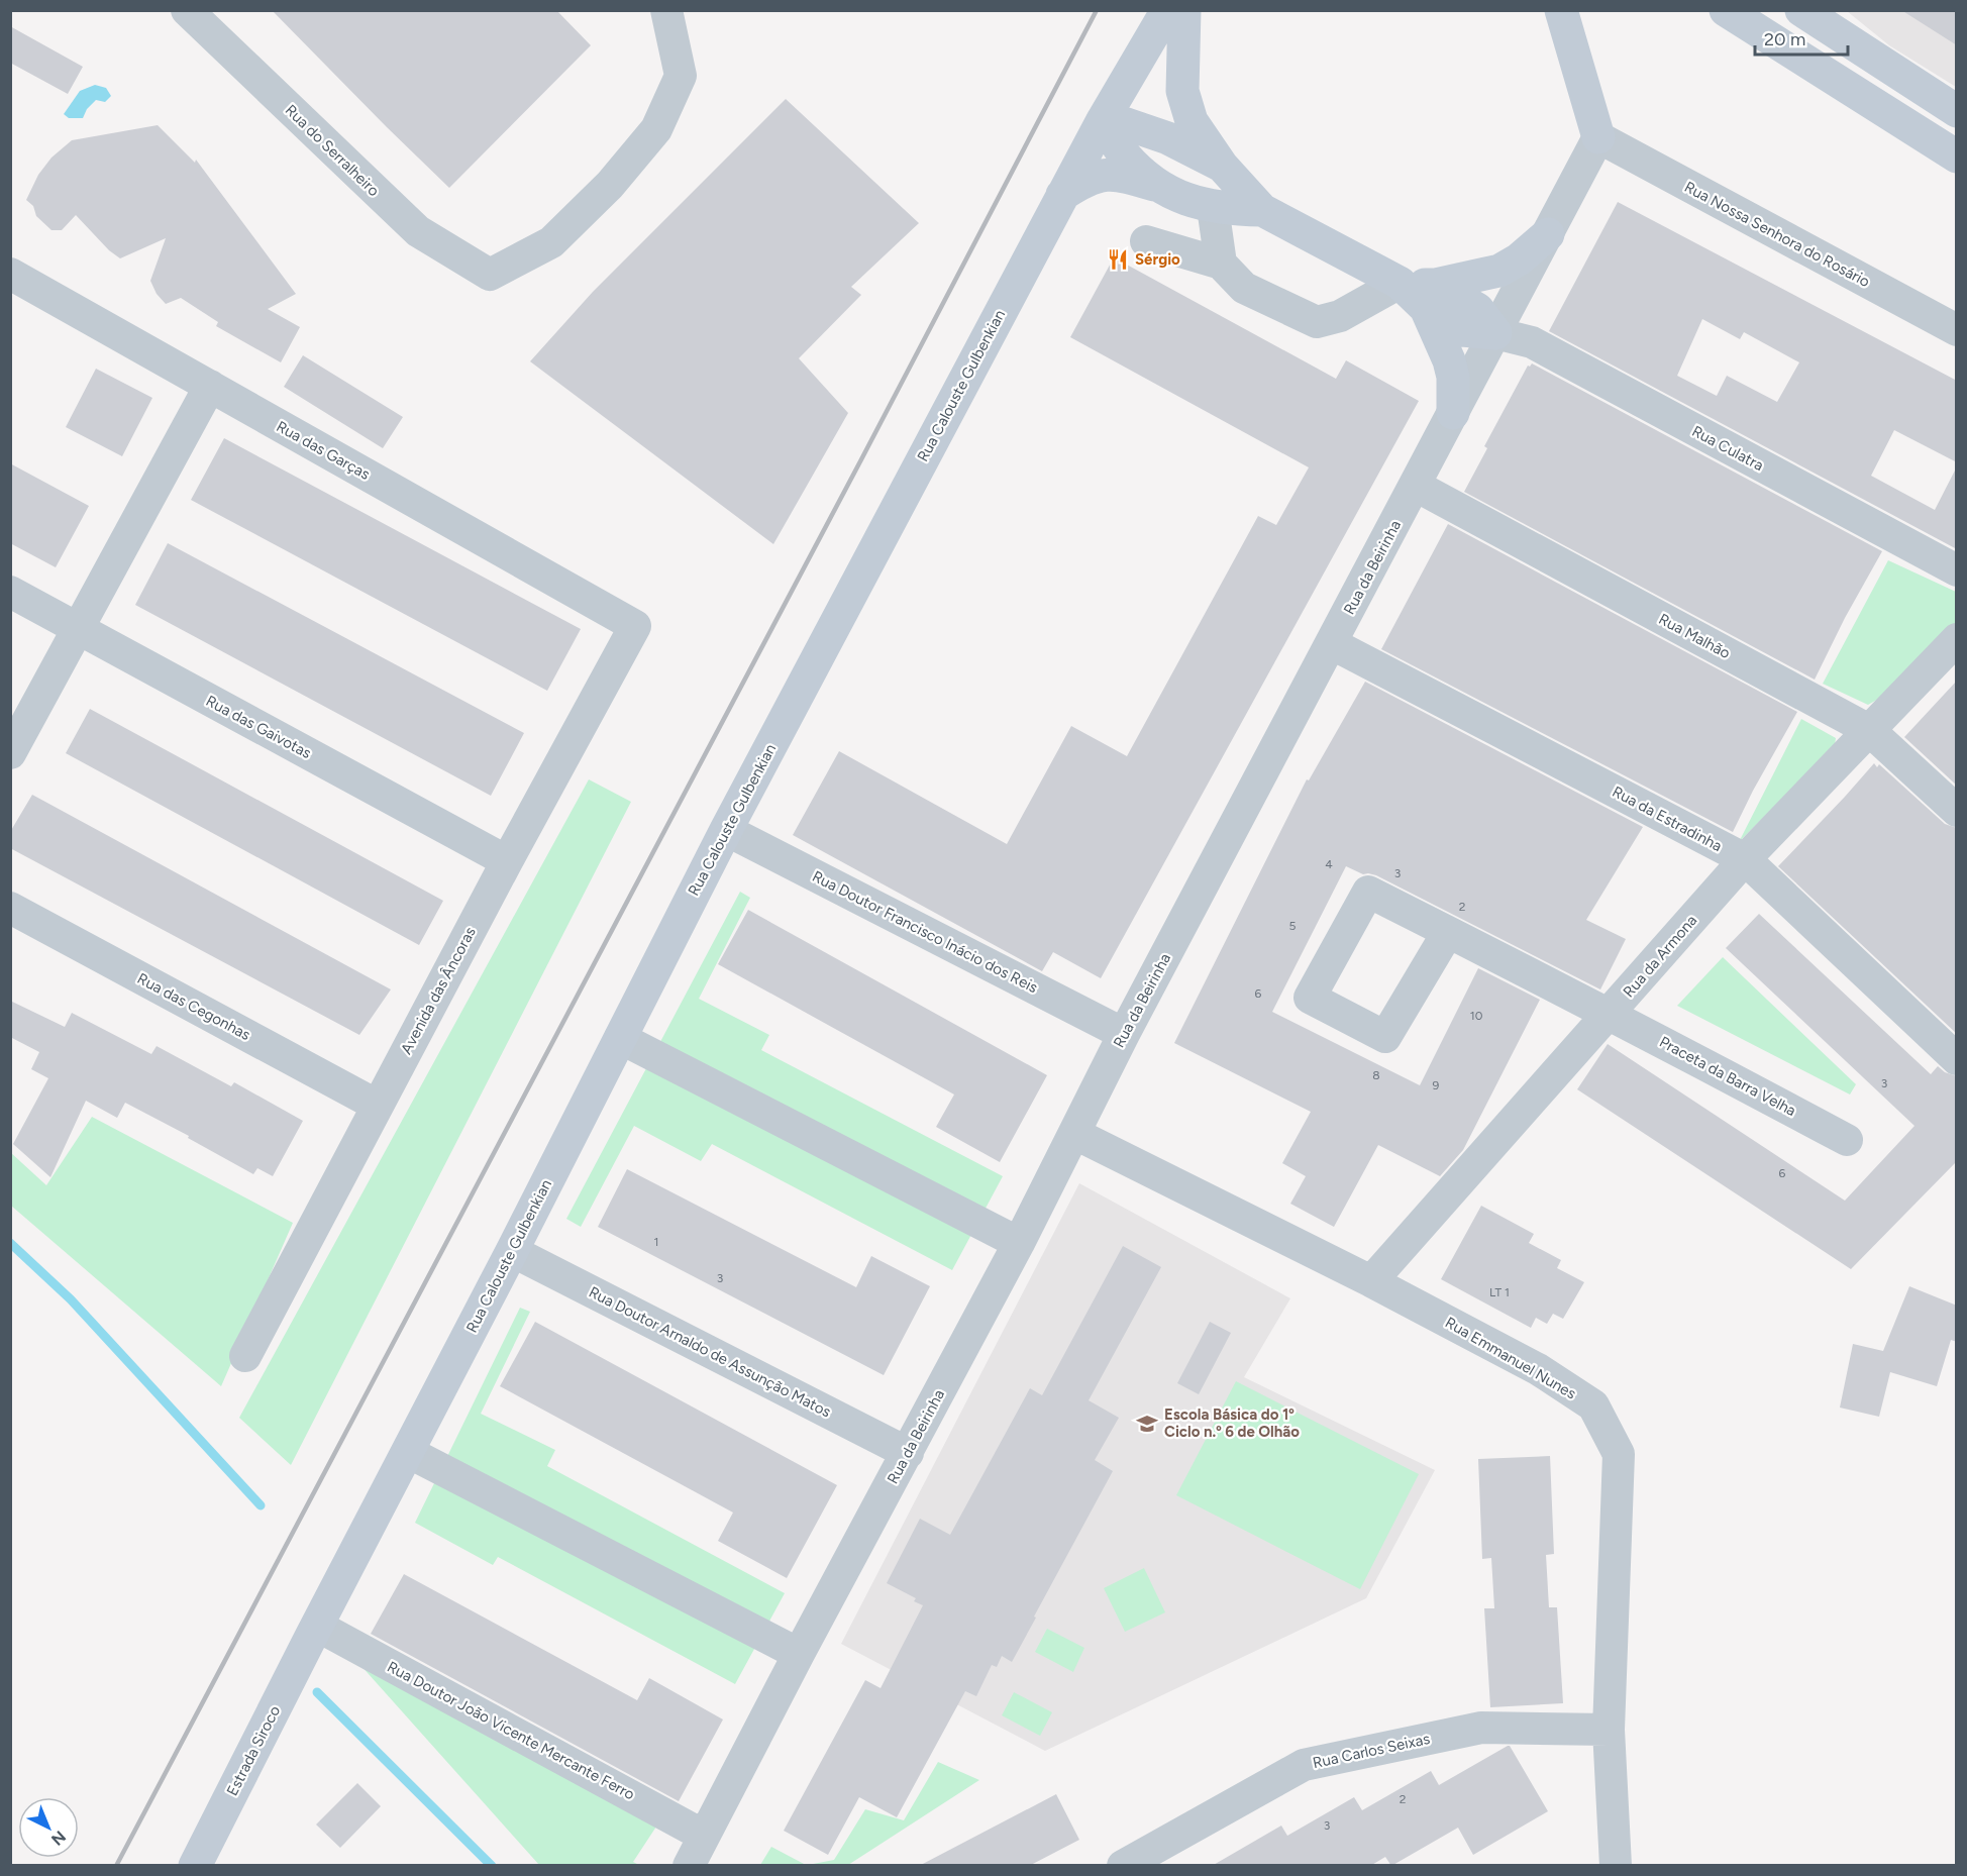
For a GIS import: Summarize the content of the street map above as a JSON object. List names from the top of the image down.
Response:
{
  "streets": {
    "street": [
      "Rua do Serralheiro",
      "Rua Nossa Senhora do Rosário",
      "Rua Calouste Gulbenkian",
      "Rua Culatra",
      "Rua das Garças",
      "Rua da Beirinha",
      "Rua Malhão",
      "Rua das Gaivotas",
      "Rua da Estradinha",
      "Rua Doutor Francisco Inácio dos Reis",
      "Rua da Armona",
      "Avenida das Âncoras",
      "Rua das Cegonhas",
      "Praceta da Barra Velha",
      "Rua Doutor Arnaldo de Assunção Matos",
      "Rua Emmanuel Nunes",
      "Rua Doutor João Vicente Mercante Ferro",
      "Estrada Siroco",
      "Rua Carlos Seixas"
    ]
  },
  "crossings": [
    ["Rua Nossa Senhora do Rosário", "Rua da Beirinha"],
    ["Rua Calouste Gulbenkian", "Rua Doutor Francisco Inácio dos Reis"],
    ["Rua Calouste Gulbenkian", "Rua Doutor Arnaldo de Assunção Matos"],
    ["Rua Calouste Gulbenkian", "Rua Doutor João Vicente Mercante Ferro"],
    ["Rua Calouste Gulbenkian", "Estrada Siroco"],
    ["Rua Culatra", "Rua da Beirinha"],
    ["Rua das Garças", "Avenida das Âncoras"],
    ["Rua da Beirinha", "Rua Malhão"],
    ["Rua da Beirinha", "Rua da Estradinha"],
    ["Rua da Beirinha", "Rua Doutor Francisco Inácio dos Reis"],
    ["Rua da Beirinha", "Rua Doutor Arnaldo de Assunção Matos"],
    ["Rua da Beirinha", "Rua Emmanuel Nunes"],
    ["Rua da Beirinha", "Rua Doutor João Vicente Mercante Ferro"],
    ["Rua Malhão", "Rua da Armona"],
    ["Rua das Gaivotas", "Avenida das Âncoras"],
    ["Rua da Estradinha", "Rua da Armona"],
    ["Rua da Armona", "Praceta da Barra Velha"],
    ["Rua da Armona", "Rua Emmanuel Nunes"],
    ["Avenida das Âncoras", "Rua das Cegonhas"],
    ["Rua Emmanuel Nunes", "Rua Carlos Seixas"],
    ["Rua Doutor João Vicente Mercante Ferro", "Estrada Siroco"]
  ],
  "places": {
    "restaurant": ["Sérgio"],
    "school or university": ["Escola Básica do 1º Ciclo n.º 6 de Olhão"]
  },
  "house_numbers": [
    "4",
    "3",
    "2",
    "5",
    "6",
    "10",
    "8",
    "3",
    "9",
    "6",
    "1",
    "3",
    "LT 1",
    "2",
    "3"
  ],
  "scale_bar": "20 m",
  "north": "bottom right"
}
